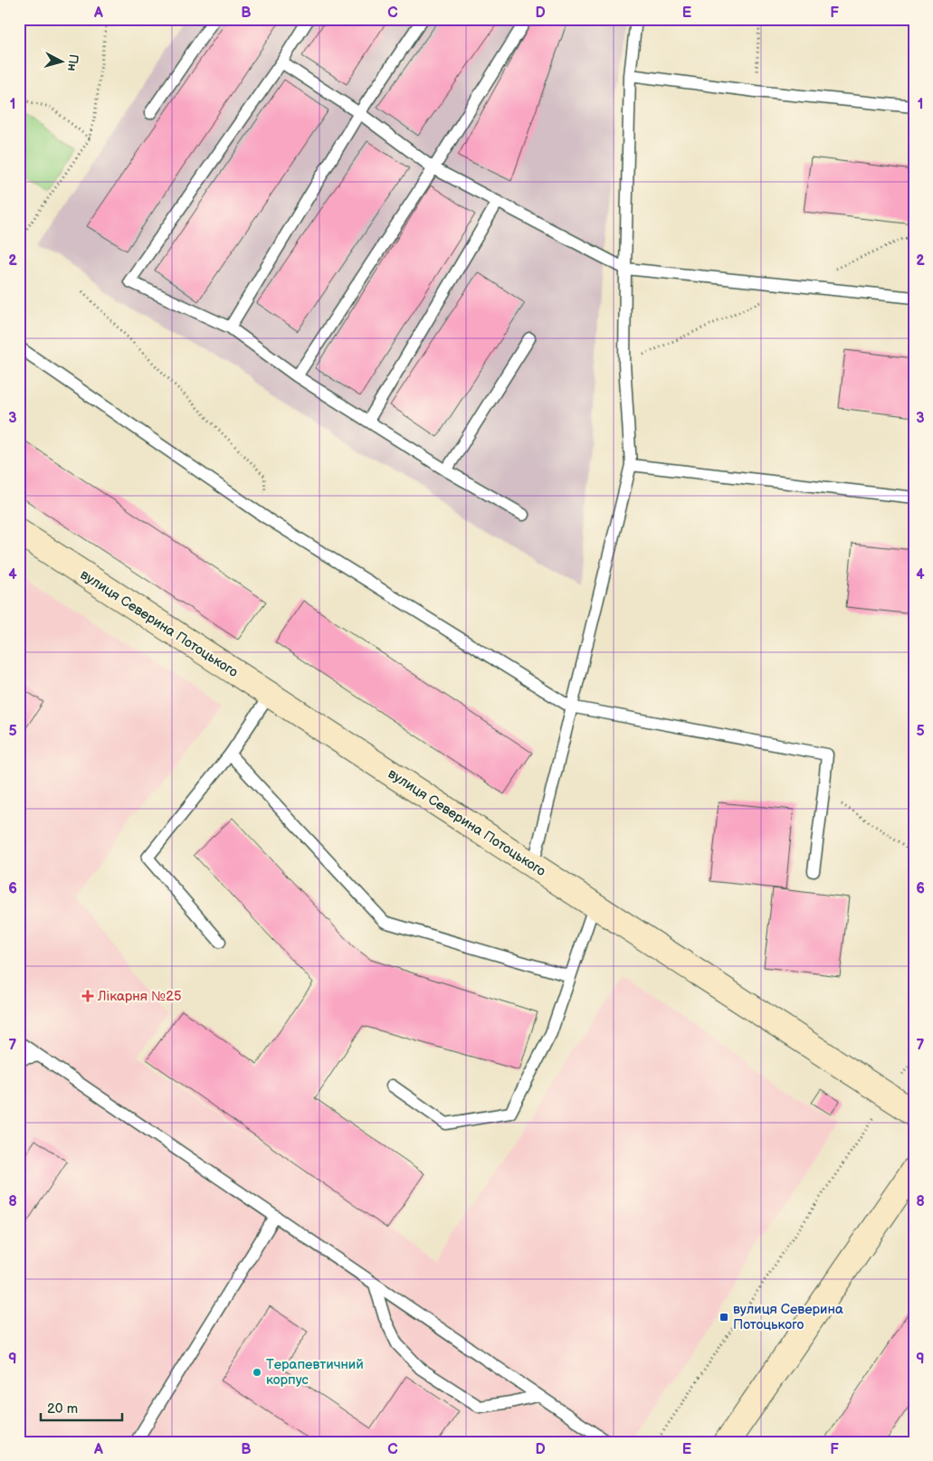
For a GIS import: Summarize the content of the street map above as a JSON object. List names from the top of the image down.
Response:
{
  "streets": {
    "street": ["вулиця Северина Потоцького"]
  },
  "places": {
    "health": ["Лікарня №25"],
    "transit": ["вулиця Северина Потоцького"],
    "other": ["Терапевтичний корпус"]
  },
  "scale_bar": "20 m",
  "north": "right",
  "grid": {
    "columns": [
      "A",
      "B",
      "C",
      "D",
      "E",
      "F"
    ],
    "rows": [
      "1",
      "2",
      "3",
      "4",
      "5",
      "6",
      "7",
      "8",
      "9"
    ]
  }
}
